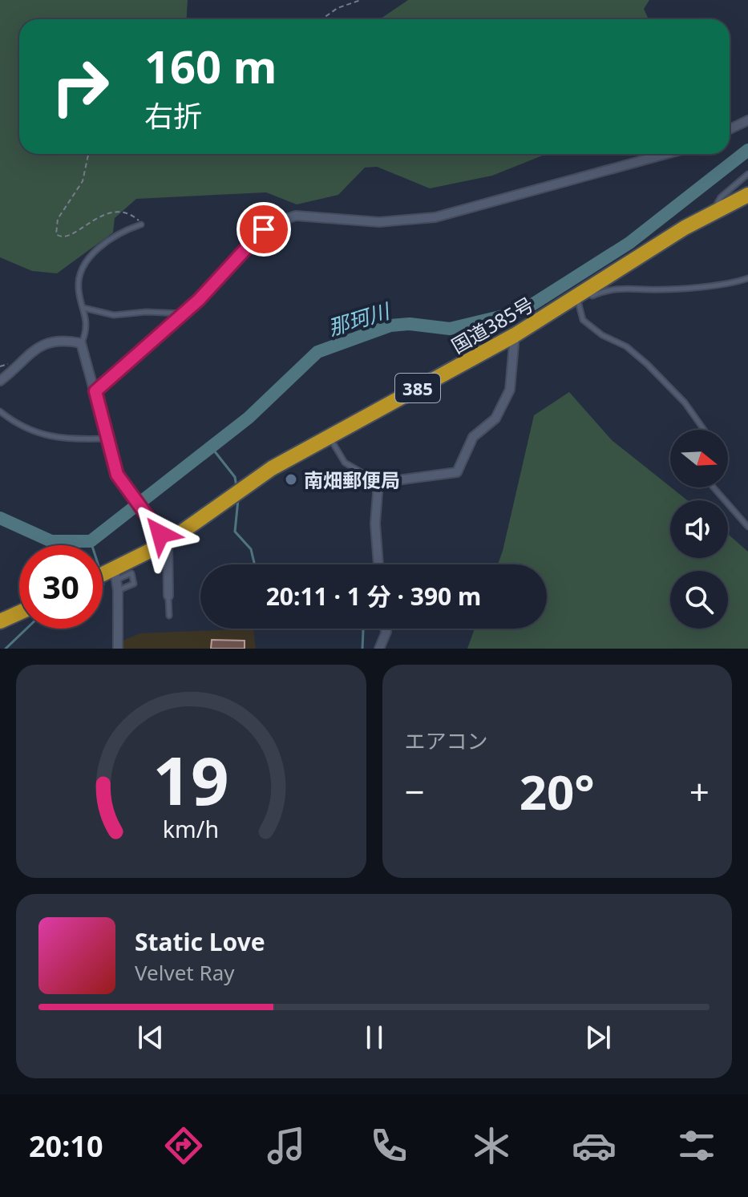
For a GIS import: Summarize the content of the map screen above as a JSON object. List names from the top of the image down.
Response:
{
  "streets": {
    "highway": ["国道385号", "385"]
  },
  "water": ["那珂川"],
  "places": ["南畑郵便局"],
  "north": "right",
  "page": {
    "turn": ["160 m", "右折"],
    "limit": "30",
    "trip": "20:11 · 1 分 · 390 m",
    "tile": "エアコン",
    "heat": ["−", "20°", "+"],
    "song": ["Static Love", "Velvet Ray"],
    "tabs": "20:10",
    "gauge": ["19", "km/h"]
  }
}
